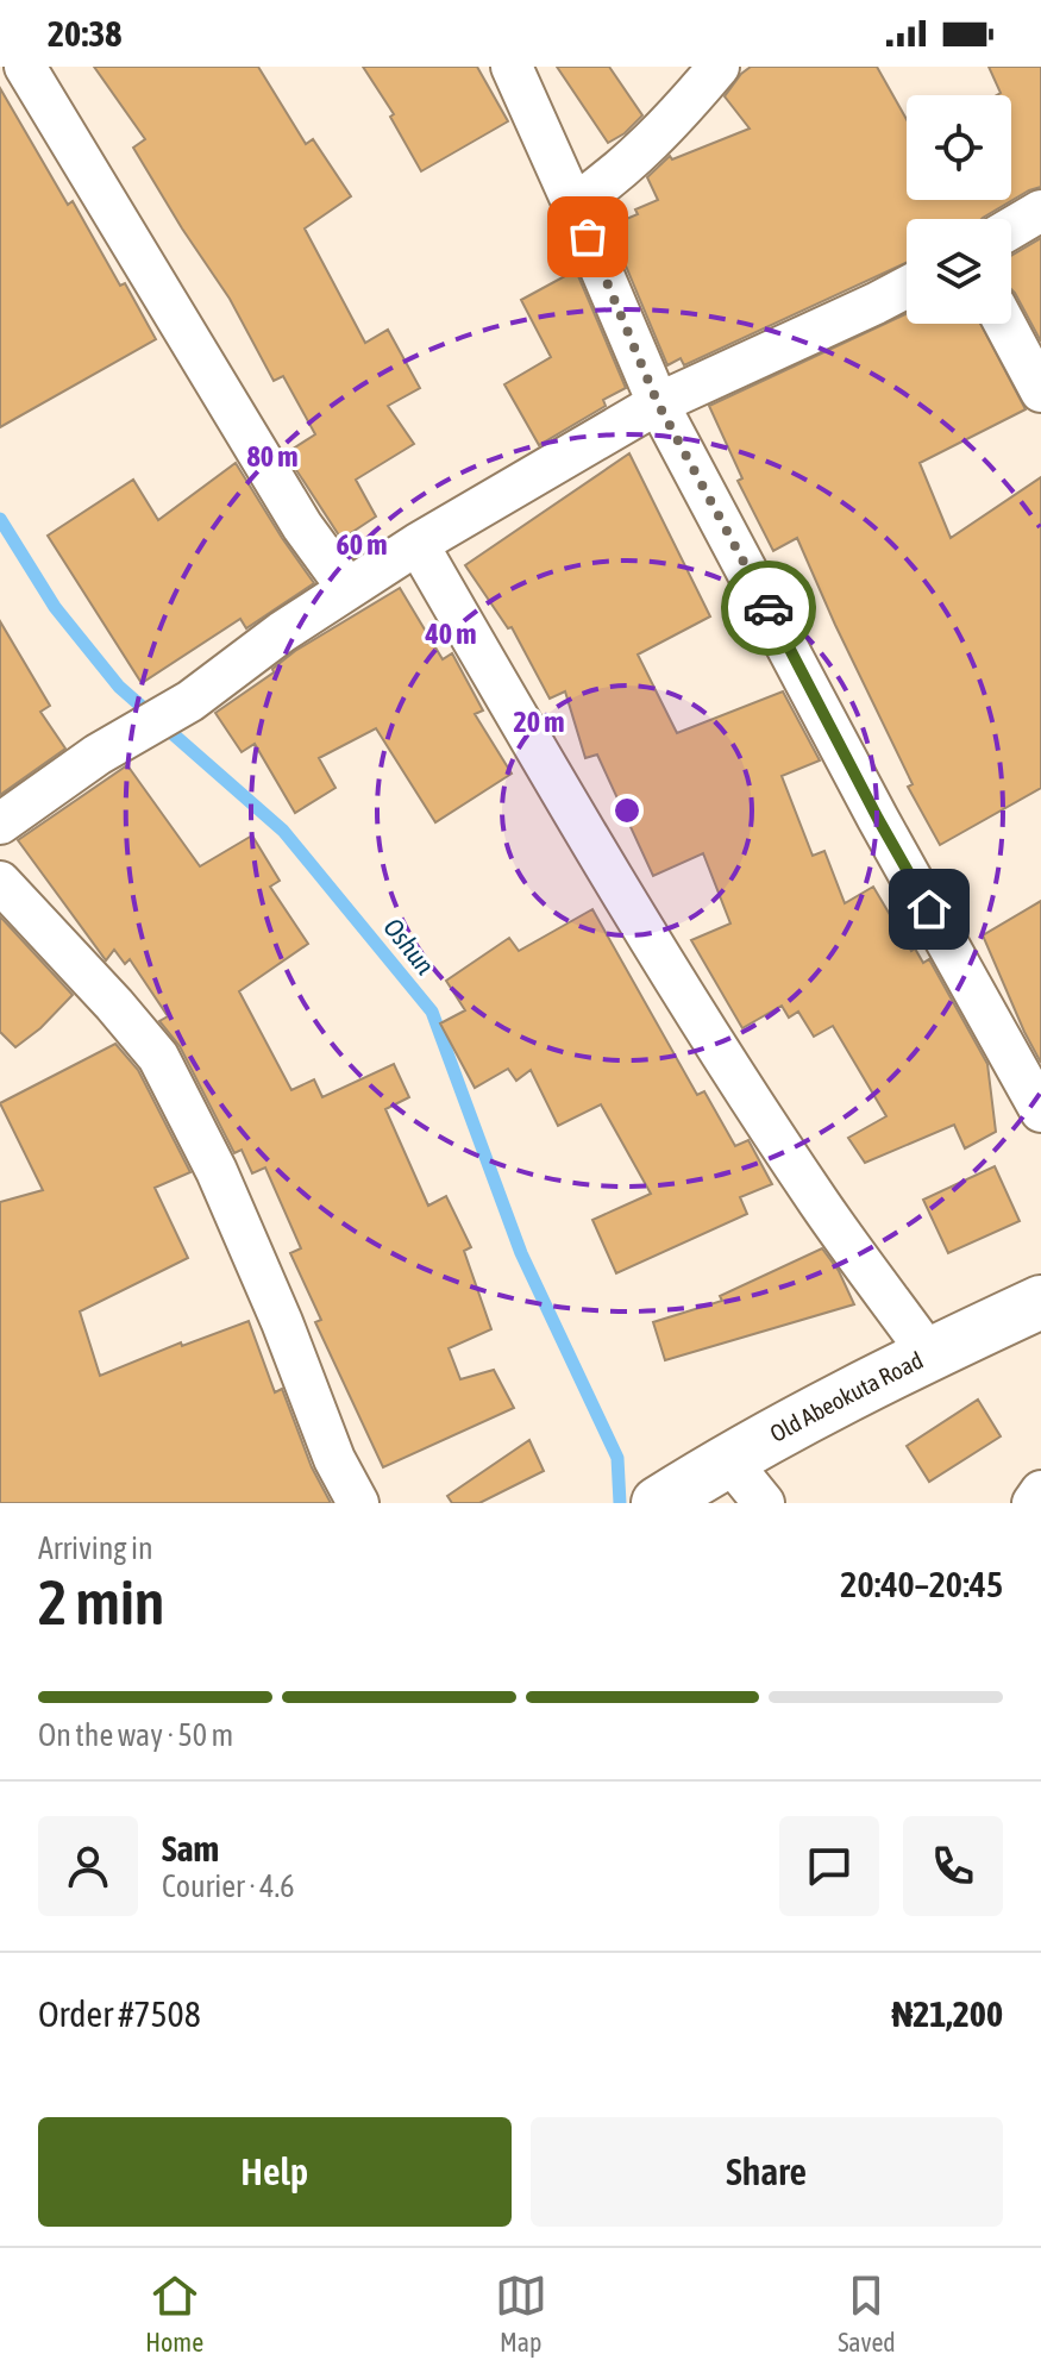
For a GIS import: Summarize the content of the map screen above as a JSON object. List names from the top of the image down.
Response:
{
  "streets": {
    "highway": ["Old Abeokuta Road"]
  },
  "water": ["Oshun"],
  "page": {
    "status": "20:38",
    "heading": ["2 min", "Arriving in", "20:40–20:45"],
    "panel": [
      "Sam",
      "Courier · 4.6",
      "Order #7508",
      "₦21,200"
    ],
    "bar": "On the way · 50 m",
    "buttons": ["Help", "Share"],
    "tabs": ["Home", "Map", "Saved"]
  },
  "rings": [
    "80 m",
    "60 m",
    "40 m",
    "20 m"
  ]
}
